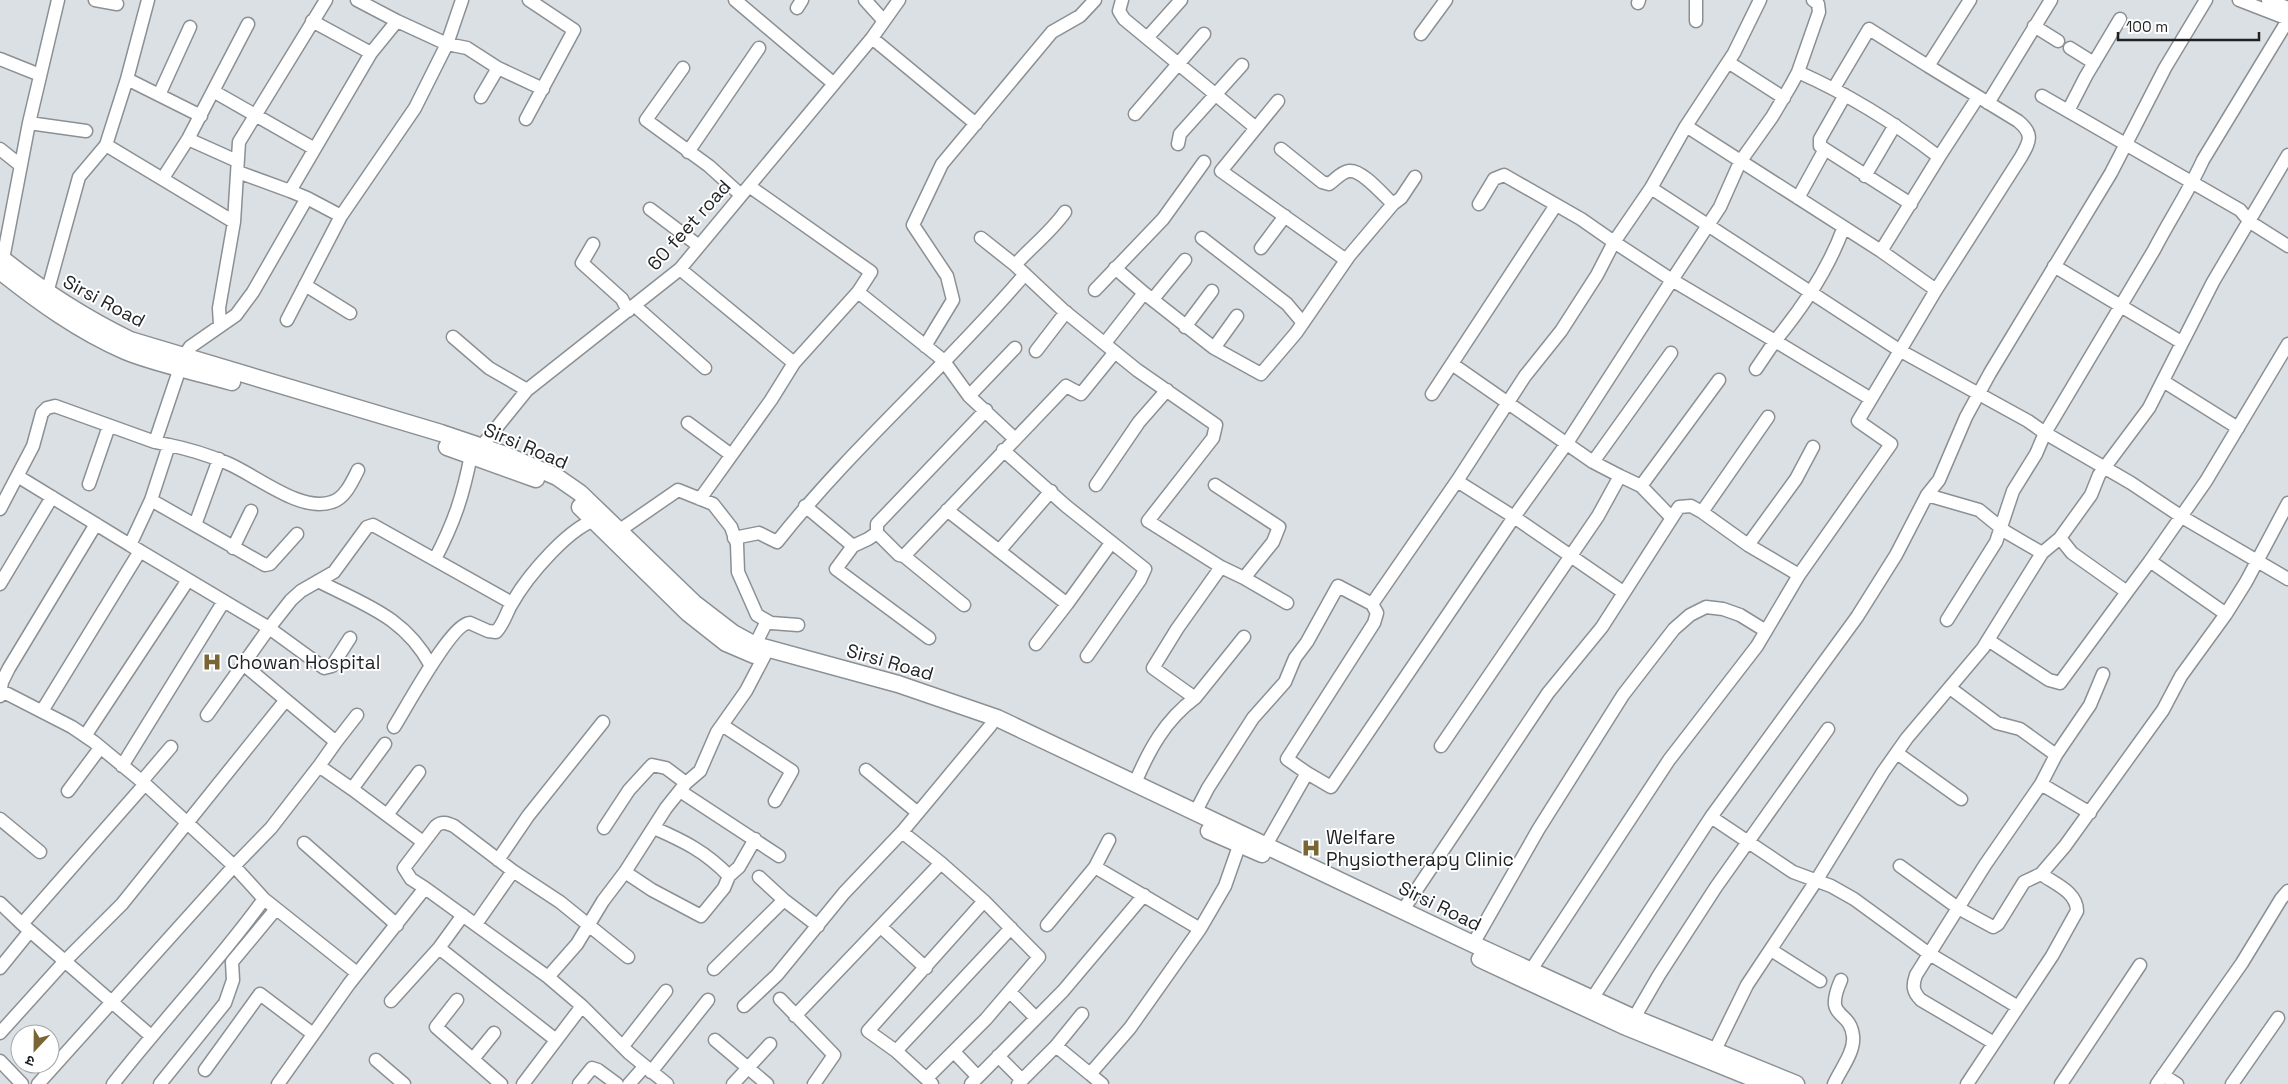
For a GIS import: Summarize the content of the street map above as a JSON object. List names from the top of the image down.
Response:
{
  "streets": {
    "main road": ["Sirsi Road"],
    "street": ["60 feet road"]
  },
  "crossings": [
    ["60 feet road", "Sirsi Road"]
  ],
  "places": {
    "hospital": ["Chowan Hospital", "Welfare Physiotherapy Clinic"]
  },
  "scale_bar": "100 m",
  "north": "bottom"
}
